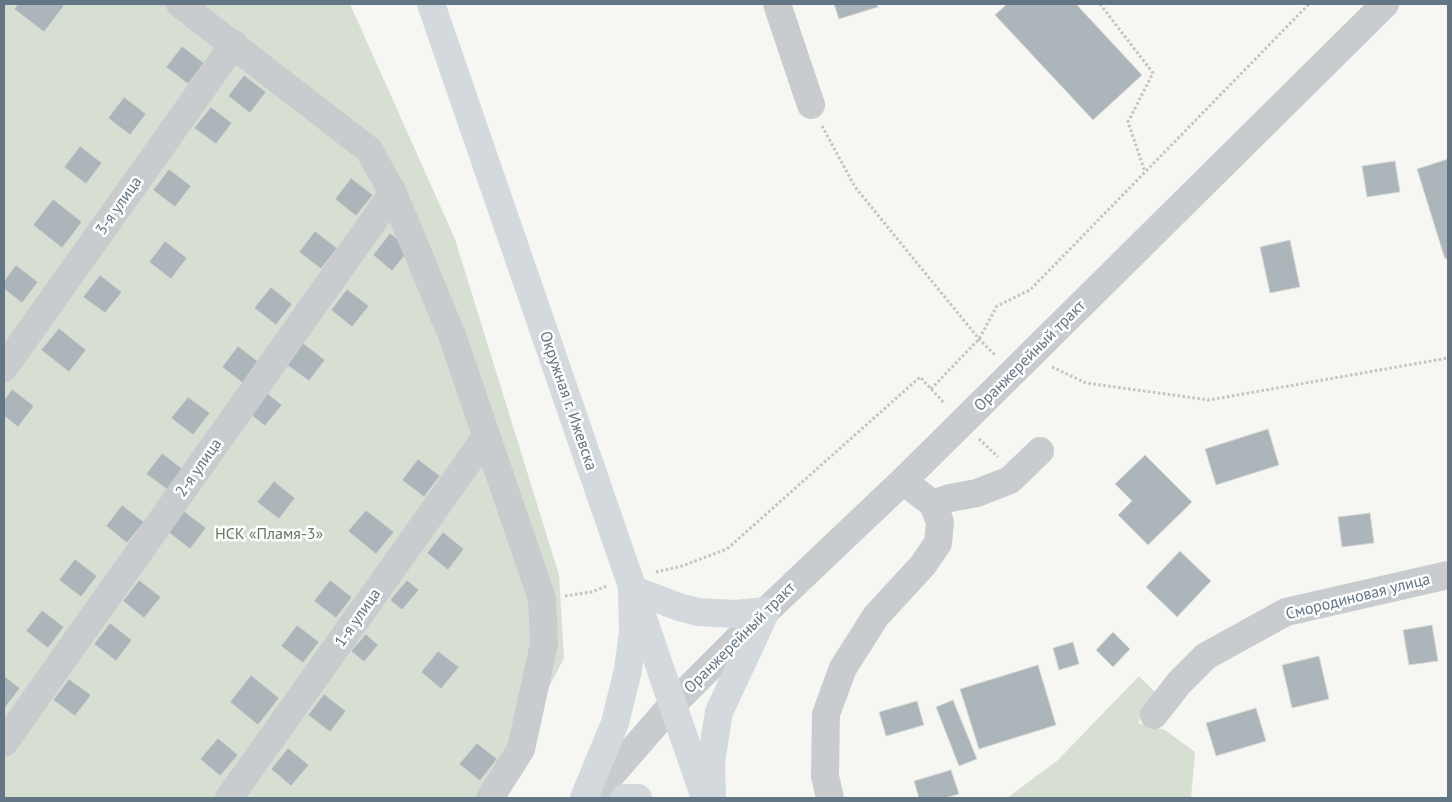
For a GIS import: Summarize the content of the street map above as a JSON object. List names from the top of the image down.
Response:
{
  "streets": {
    "main road": ["Окружная г. Ижевска"],
    "street": [
      "3-я улица",
      "Оранжерейный тракт",
      "2-я улица",
      "Смородиновая улица",
      "1-я улица"
    ]
  },
  "crossings": [
    ["Оранжерейный тракт", "Окружная г. Ижевска"]
  ],
  "parks": ["НСК «Пламя-3»"]
}
